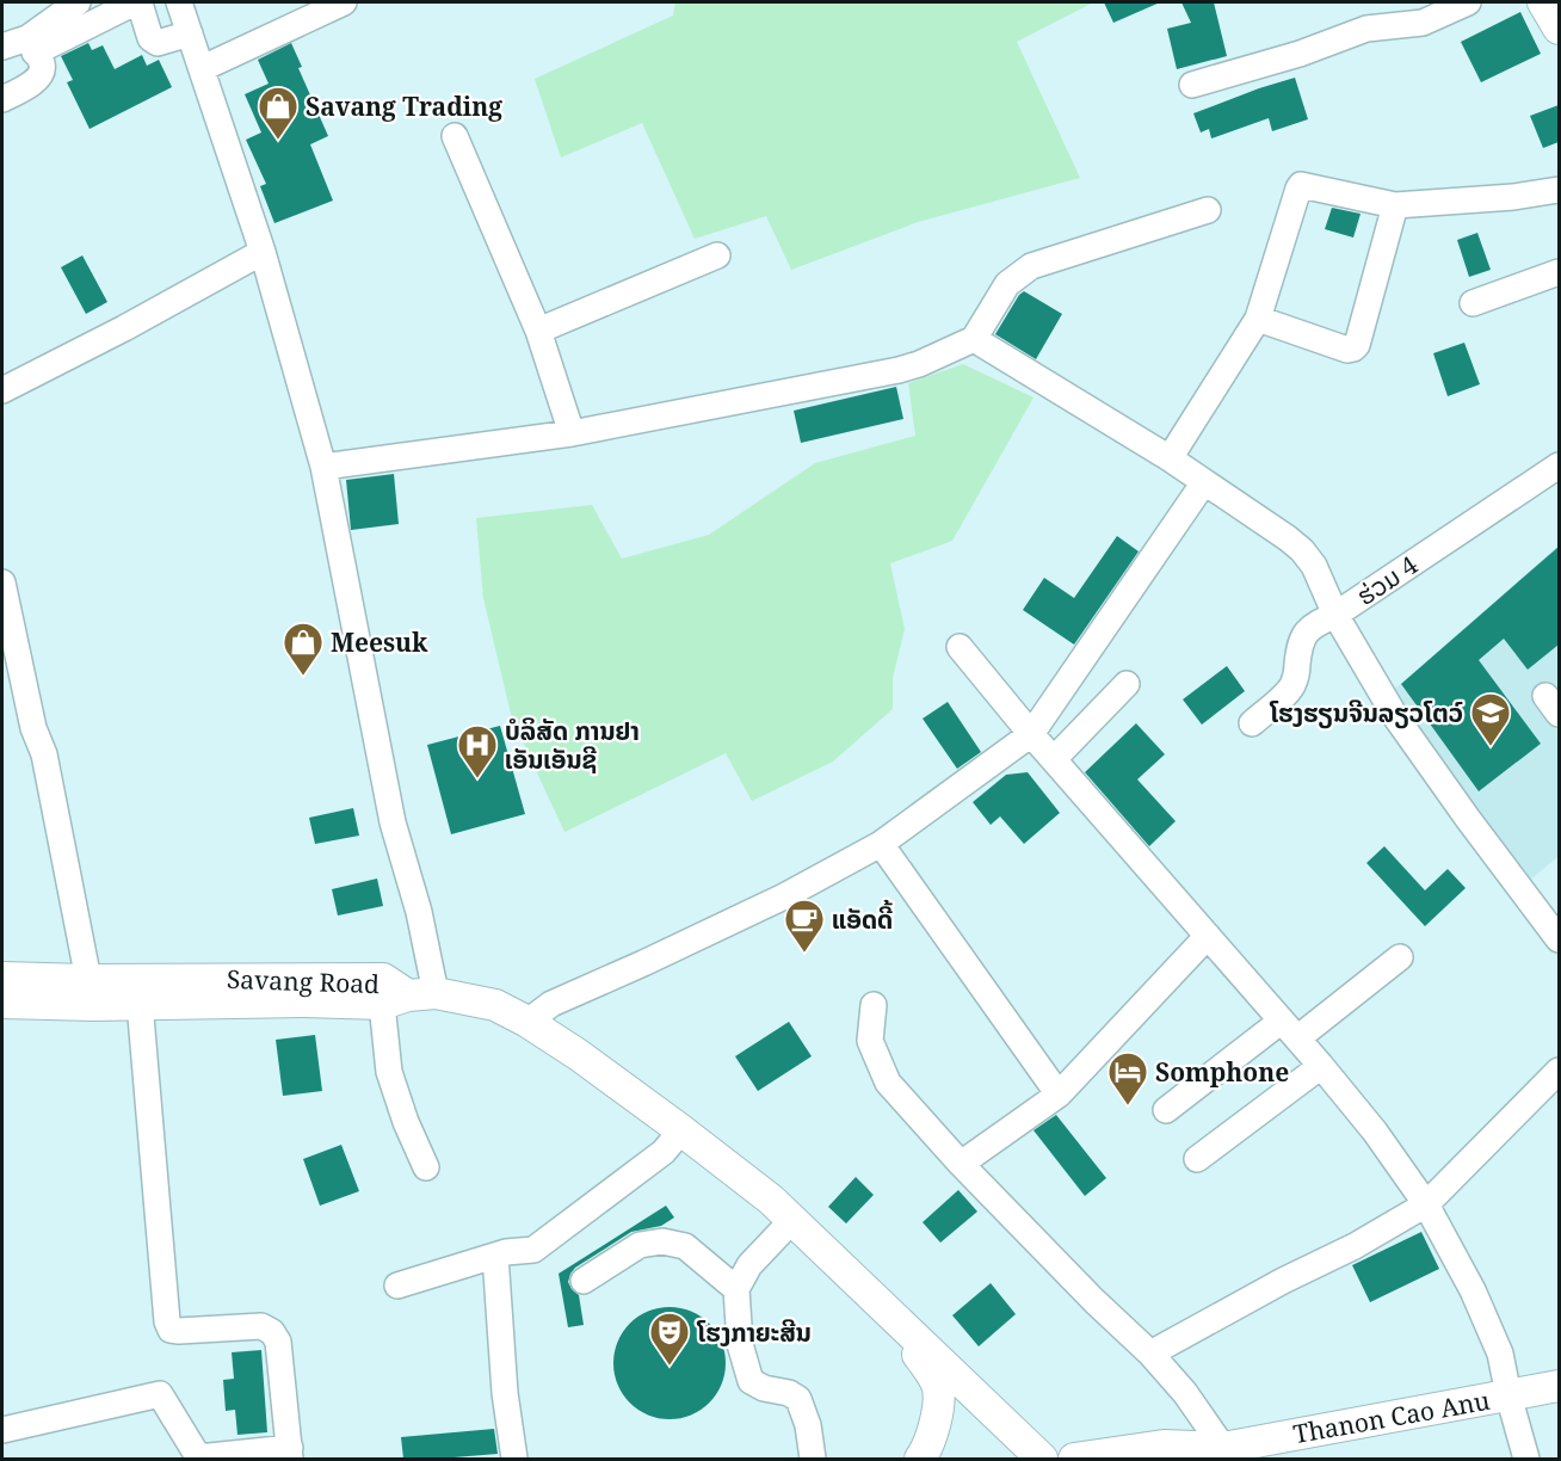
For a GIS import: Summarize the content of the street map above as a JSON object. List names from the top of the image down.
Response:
{
  "streets": {
    "main road": ["Savang Road", "Thanon Cao Anu"],
    "street": ["ຮ່ວມ 4"]
  },
  "places": {
    "shop": ["Savang Trading", "Meesuk"],
    "school or university": ["ໂຮງຮຽນຈີນລຽວໂຕວ໌"],
    "hospital": ["ບໍລິສັດ ການຢາ ເອັນເອັນຊີ"],
    "cafe": ["ແອັດດີ້"],
    "hotel": ["Somphone"],
    "theatre": ["ໂຮງກາຍະສີນ"]
  }
}
